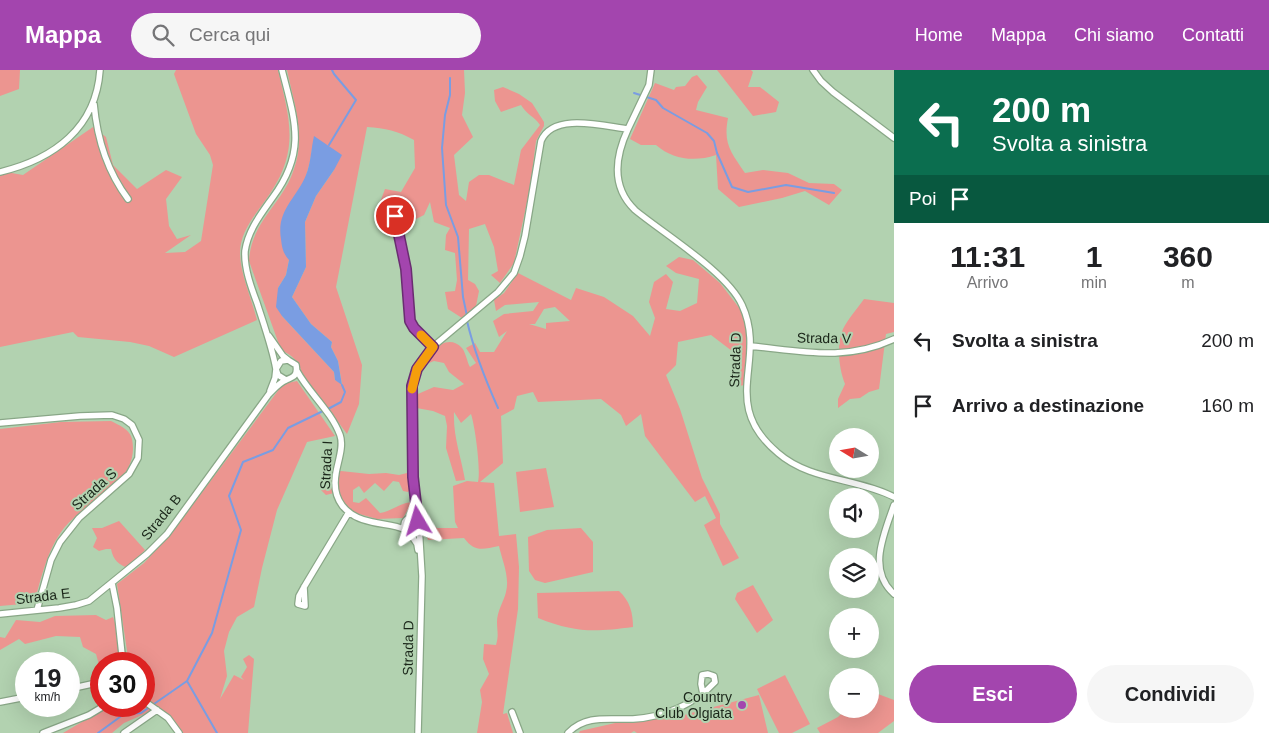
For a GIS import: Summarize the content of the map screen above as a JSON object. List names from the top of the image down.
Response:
{
  "streets": {
    "street": [
      "Strada V",
      "Strada D",
      "Strada I",
      "Strada S",
      "Strada B",
      "Strada E"
    ]
  },
  "crossings": [
    ["Strada V", "Strada D"],
    ["Strada I", "Strada B"],
    ["Strada S", "Strada E"],
    ["Strada B", "Strada E"]
  ],
  "places": ["Country Club Olgiata"],
  "north": "left",
  "page": {
    "header": "Mappa",
    "search": "Cerca qui",
    "nav": [
      "Home",
      "Mappa",
      "Chi siamo",
      "Contatti"
    ],
    "turn": ["200 m", "Svolta a sinistra"],
    "then": "Poi",
    "eta": [
      "11:31",
      "Arrivo",
      "1",
      "min",
      "360",
      "m"
    ],
    "list": [
      {
        "name": "Svolta a sinistra",
        "value": "200 m"
      },
      {
        "name": "Arrivo a destinazione",
        "value": "160 m"
      }
    ],
    "map_buttons": ["+", "−"],
    "speed": "19 km/h",
    "limit": "30",
    "buttons": ["Esci", "Condividi"]
  }
}
